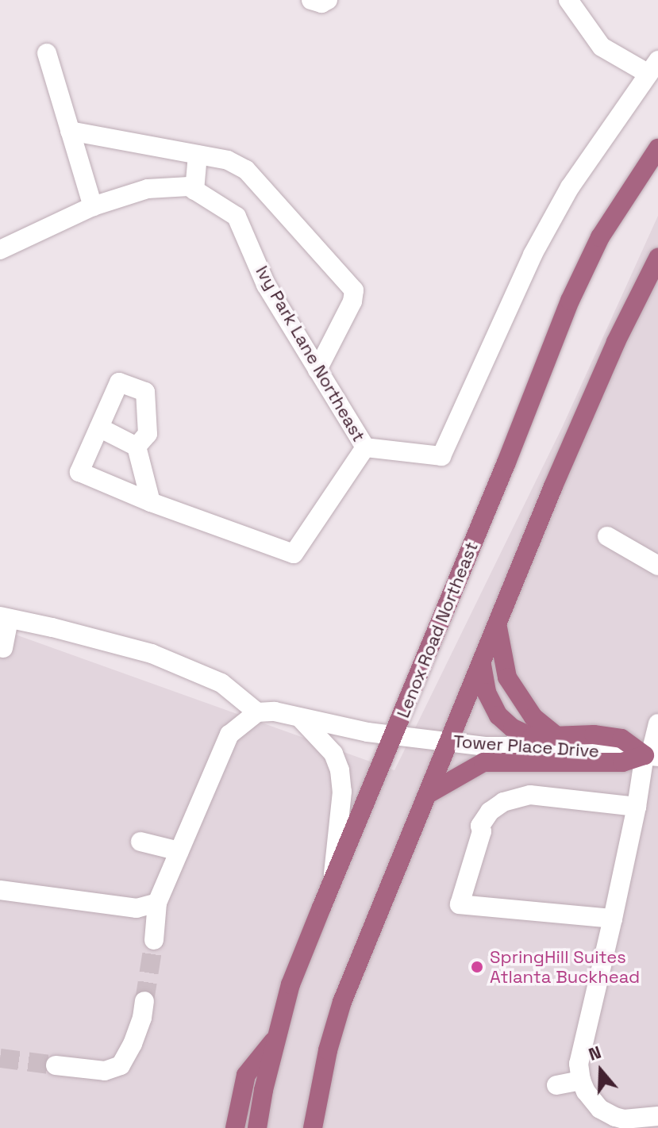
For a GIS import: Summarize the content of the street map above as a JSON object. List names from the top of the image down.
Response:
{
  "streets": {
    "main road": ["Lenox Road Northeast"],
    "street": ["Ivy Park Lane Northeast", "Tower Place Drive"]
  },
  "crossings": [
    ["Lenox Road Northeast", "Tower Place Drive"]
  ],
  "places": ["SpringHill Suites Atlanta Buckhead"],
  "north": "top"
}
